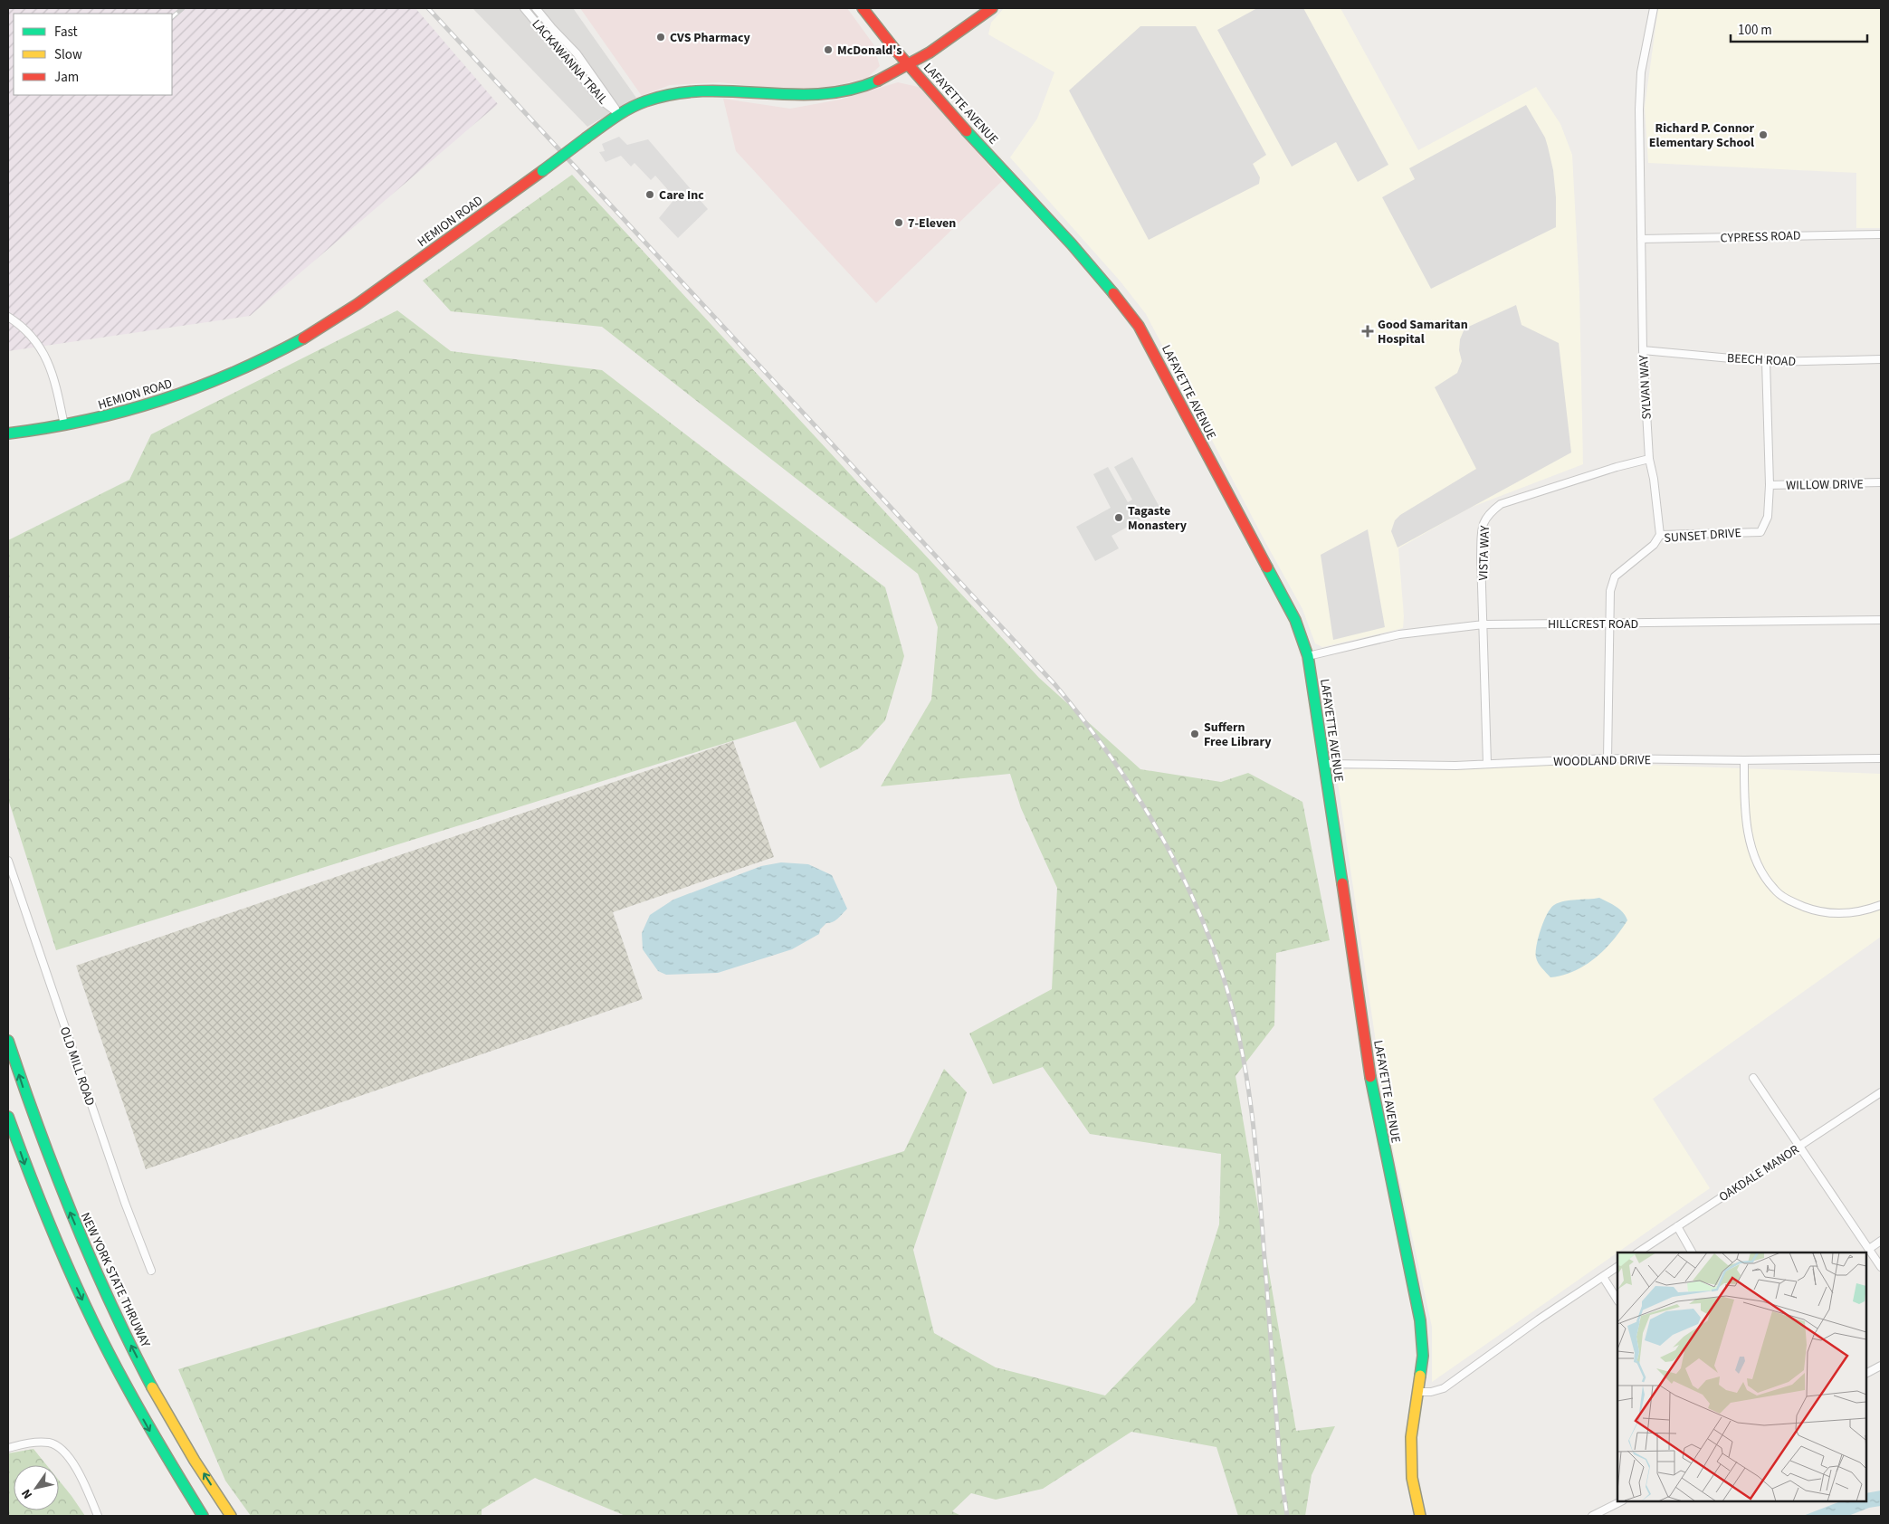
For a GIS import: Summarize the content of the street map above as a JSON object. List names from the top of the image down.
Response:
{
  "streets": {
    "main road": ["LAFAYETTE AVENUE", "HEMION ROAD", "NEW YORK STATE THRUWAY"],
    "street": [
      "LACKAWANNA TRAIL",
      "CYPRESS ROAD",
      "BEECH ROAD",
      "SYLVAN WAY",
      "WILLOW DRIVE",
      "SUNSET DRIVE",
      "VISTA WAY",
      "HILLCREST ROAD",
      "WOODLAND DRIVE",
      "OLD MILL ROAD",
      "OAKDALE MANOR"
    ]
  },
  "crossings": [
    ["LACKAWANNA TRAIL", "HEMION ROAD"],
    ["LAFAYETTE AVENUE", "HEMION ROAD"],
    ["LAFAYETTE AVENUE", "HILLCREST ROAD"],
    ["LAFAYETTE AVENUE", "WOODLAND DRIVE"],
    ["CYPRESS ROAD", "SYLVAN WAY"],
    ["BEECH ROAD", "SYLVAN WAY"],
    ["BEECH ROAD", "SUNSET DRIVE"],
    ["SYLVAN WAY", "SUNSET DRIVE"],
    ["SYLVAN WAY", "VISTA WAY"],
    ["WILLOW DRIVE", "SUNSET DRIVE"],
    ["SUNSET DRIVE", "HILLCREST ROAD"],
    ["SUNSET DRIVE", "WOODLAND DRIVE"],
    ["VISTA WAY", "HILLCREST ROAD"],
    ["VISTA WAY", "WOODLAND DRIVE"]
  ],
  "places": {
    "other": [
      "CVS Pharmacy",
      "McDonald's",
      "Richard P. Connor Elementary School",
      "Care Inc",
      "7-Eleven",
      "Tagaste Monastery",
      "Suffern Free Library"
    ],
    "health": ["Good Samaritan Hospital"]
  },
  "legend": ["Fast", "Slow", "Jam"],
  "scale_bar": "100 m",
  "north": "bottom left"
}
